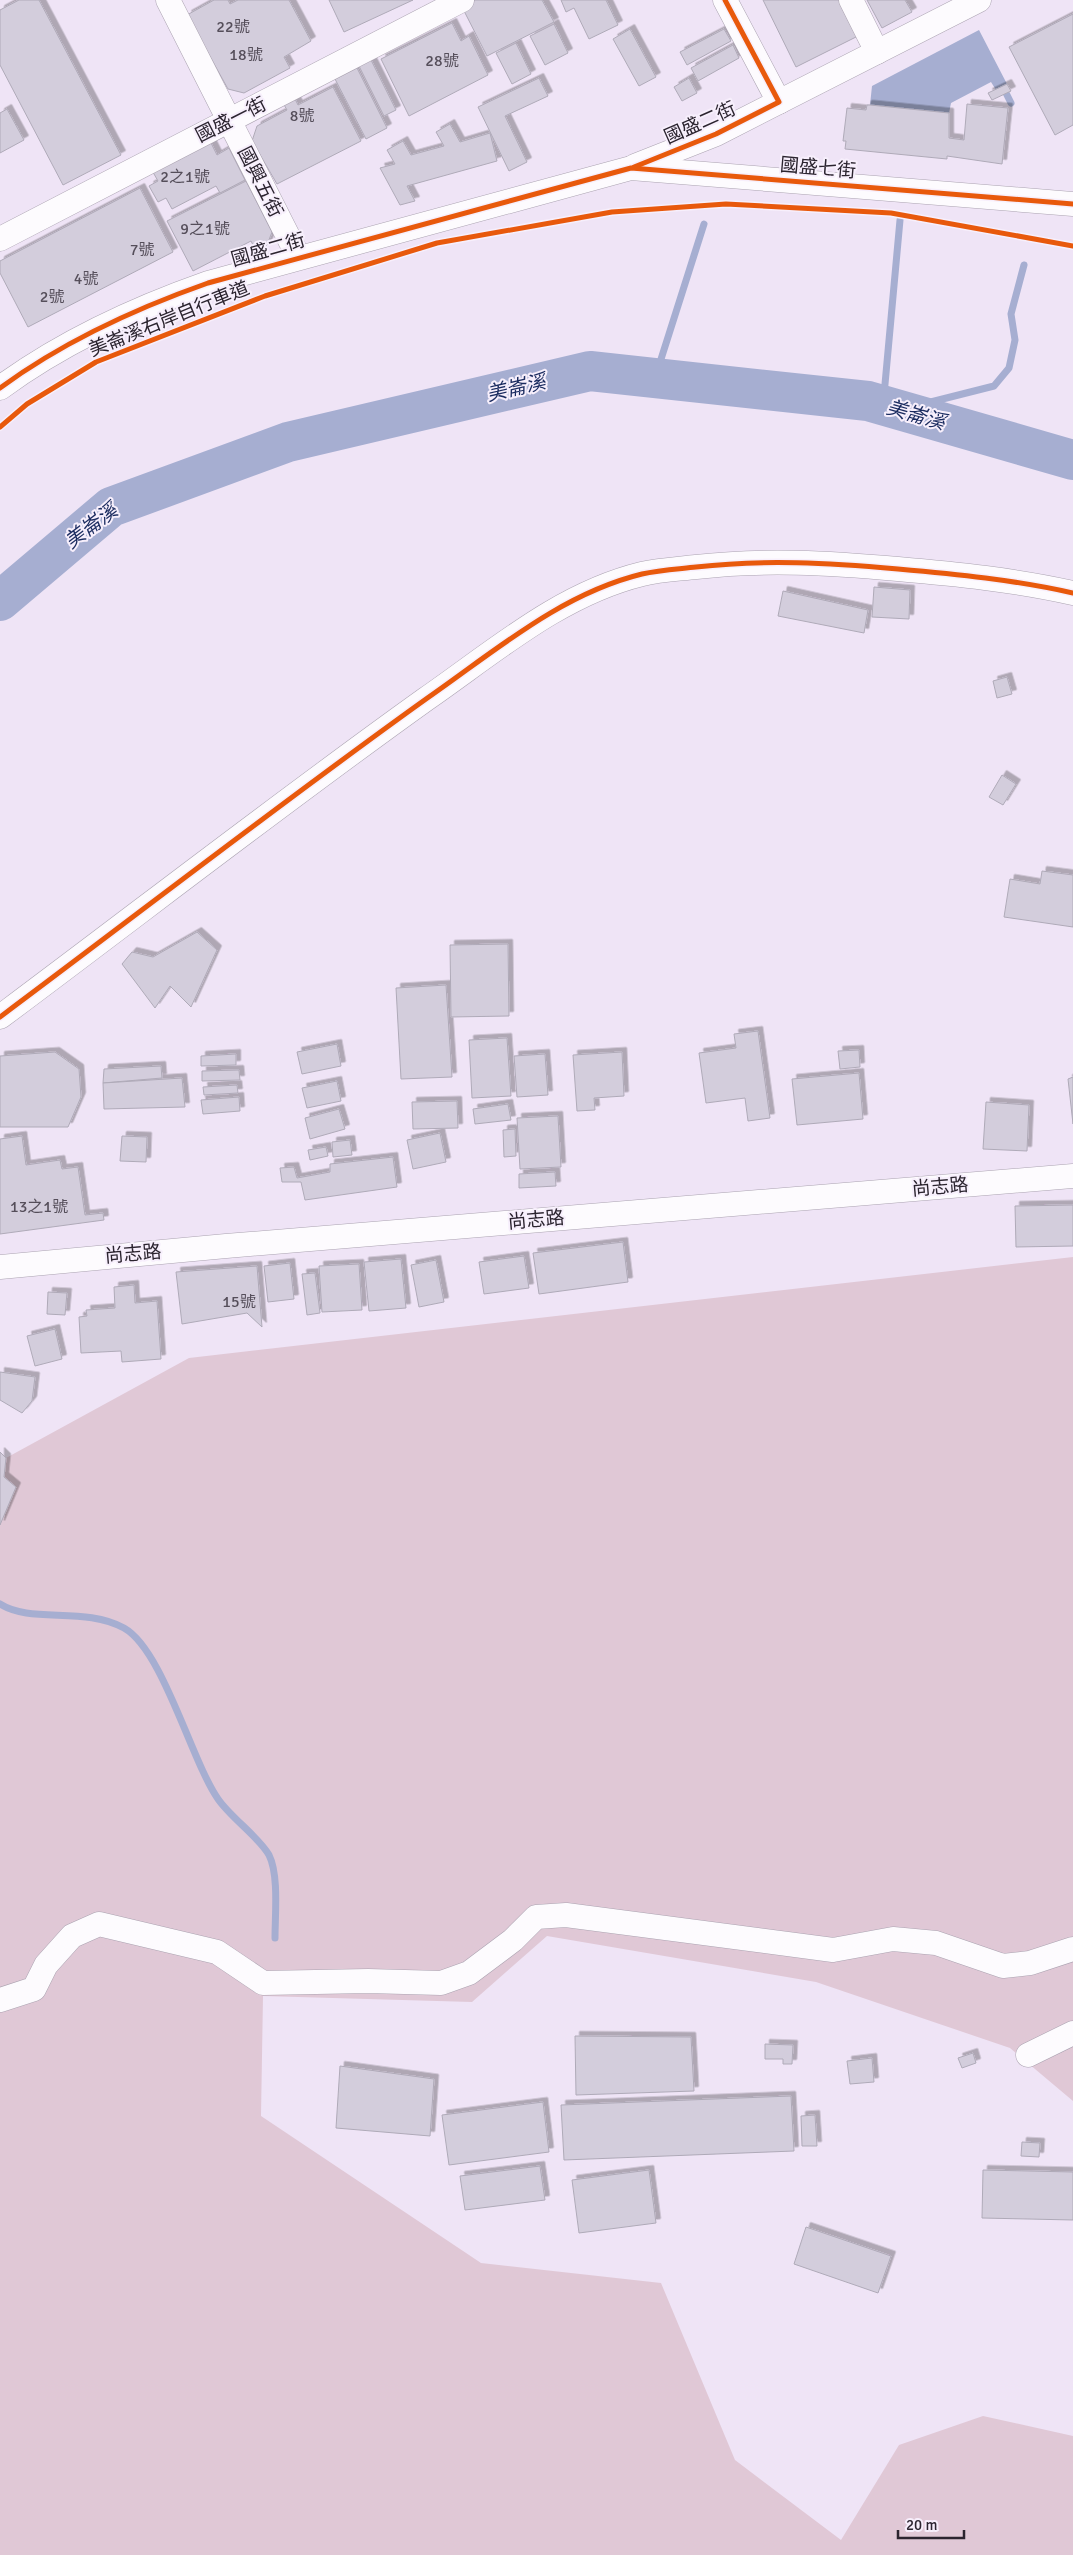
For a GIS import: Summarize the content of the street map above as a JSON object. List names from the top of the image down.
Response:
{
  "streets": {
    "street": [
      "國盛一街",
      "國盛二街",
      "國盛七街",
      "國興五街",
      "尚志路"
    ],
    "cycle path": ["美崙溪右岸自行車道"]
  },
  "crossings": [
    ["國盛一街", "國興五街"],
    ["國盛二街", "國盛七街"],
    ["國盛二街", "國興五街"]
  ],
  "water": ["美崙溪"],
  "house_numbers": [
    "22號",
    "18號",
    "28號",
    "8號",
    "2之1號",
    "9之1號",
    "7號",
    "4號",
    "2號",
    "13之1號",
    "15號"
  ],
  "scale_bar": "20 m"
}
